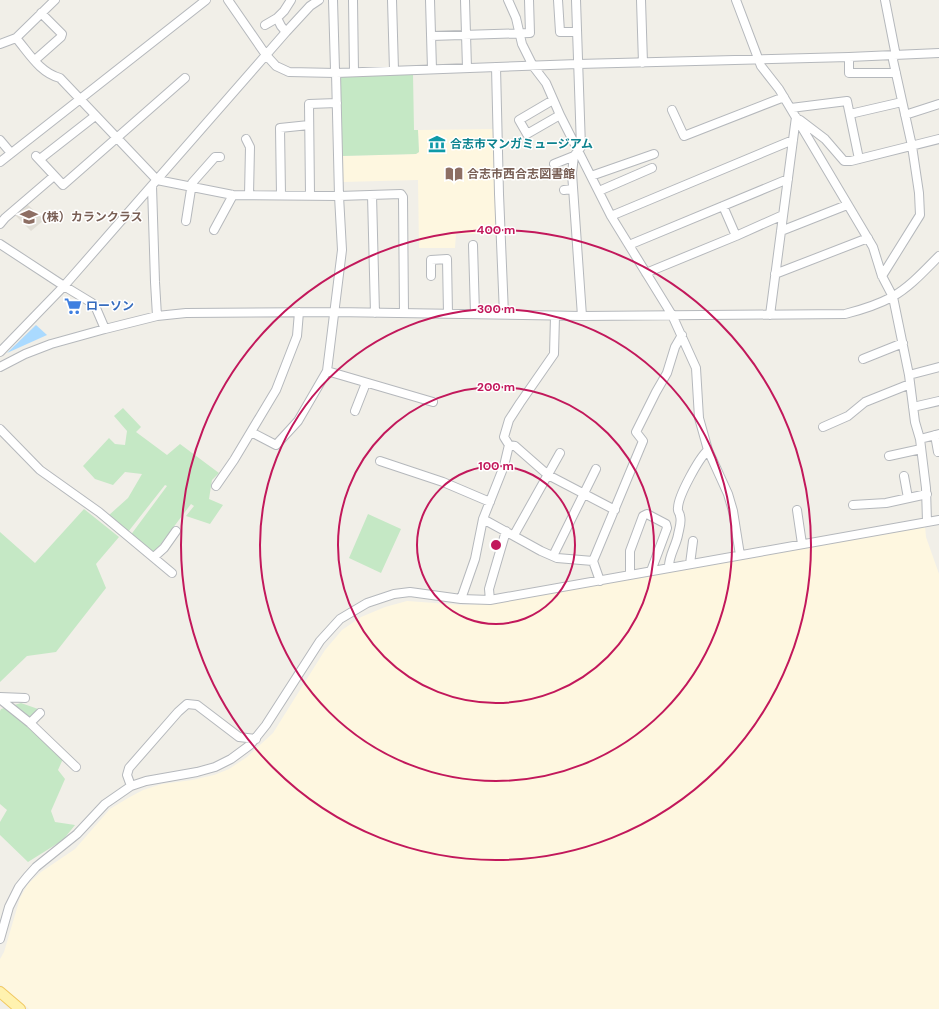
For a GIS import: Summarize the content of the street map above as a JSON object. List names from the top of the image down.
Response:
{
  "places": {
    "museum": ["合志市マンガミュージアム"],
    "library": ["合志市西合志図書館"],
    "school or university": ["(株）カランクラス"],
    "supermarket": ["ローソン"]
  },
  "rings": [
    "400 m",
    "300 m",
    "200 m",
    "100 m"
  ]
}
